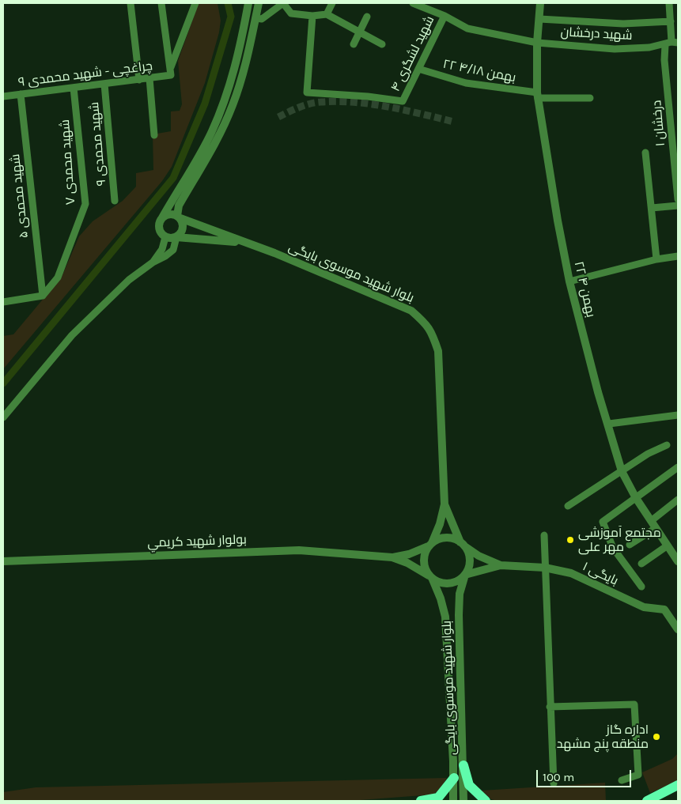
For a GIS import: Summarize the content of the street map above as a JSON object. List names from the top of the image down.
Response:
{
  "streets": {
    "street": [
      "شهید درخشان",
      "شهید لشگری ۴",
      "۲۲ بهمن ۴/۱۸",
      "۹ چراغچی - شهید محمدی",
      "درخشان ۱",
      "شهید محمدی ۹",
      "شهید محمدی ۷",
      "شهید محمدی ۵",
      "بلوار شهید موسوی بایگی",
      "۲۲ بهمن ۴",
      "بولوار شهيد كريمي",
      "بایگی ۱"
    ]
  },
  "crossings": [
    ["شهید درخشان", "شهید لشگری ۴"],
    ["شهید درخشان", "درخشان ۱"],
    ["شهید درخشان", "۲۲ بهمن ۴"],
    ["شهید لشگری ۴", "۲۲ بهمن ۴/۱۸"],
    ["۲۲ بهمن ۴/۱۸", "۲۲ بهمن ۴"],
    ["۹ چراغچی - شهید محمدی", "شهید محمدی ۹"],
    ["۹ چراغچی - شهید محمدی", "شهید محمدی ۷"],
    ["۹ چراغچی - شهید محمدی", "شهید محمدی ۵"],
    ["شهید محمدی ۷", "شهید محمدی ۵"],
    ["بلوار شهید موسوی بایگی", "بولوار شهيد كريمي"]
  ],
  "places": ["مجتمع آموزشی مهر علی", "اداره گاز منطقه پنج مشهد"],
  "scale_bar": "100 m"
}
